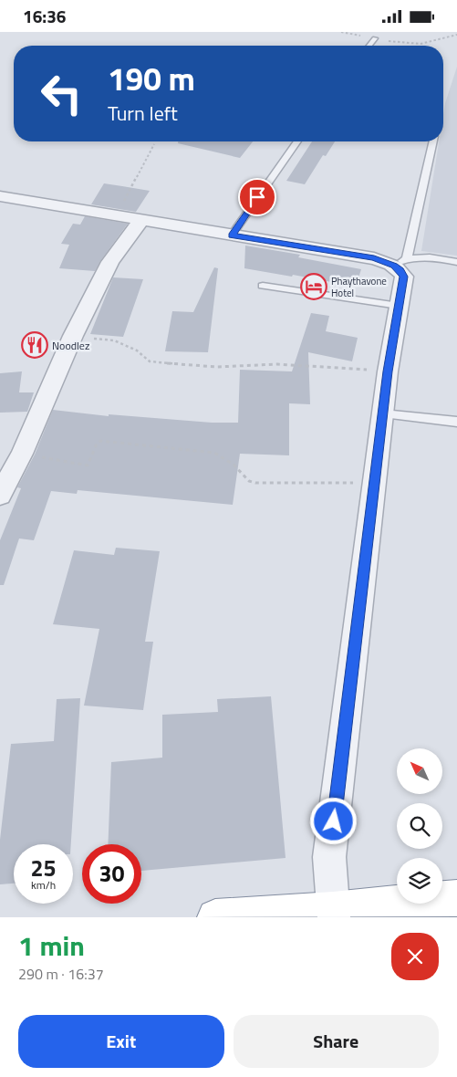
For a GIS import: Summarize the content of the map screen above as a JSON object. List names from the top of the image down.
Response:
{
  "places": {
    "hotel": ["Phaythavone Hotel"],
    "restaurant": ["Noodlez"]
  },
  "north": "top left",
  "page": {
    "status": "16:36",
    "turn": ["190 m", "Turn left"],
    "speed": "25 km/h",
    "limit": "30",
    "heading": ["1 min", "290 m · 16:37"],
    "buttons": ["Exit", "Share"]
  }
}
